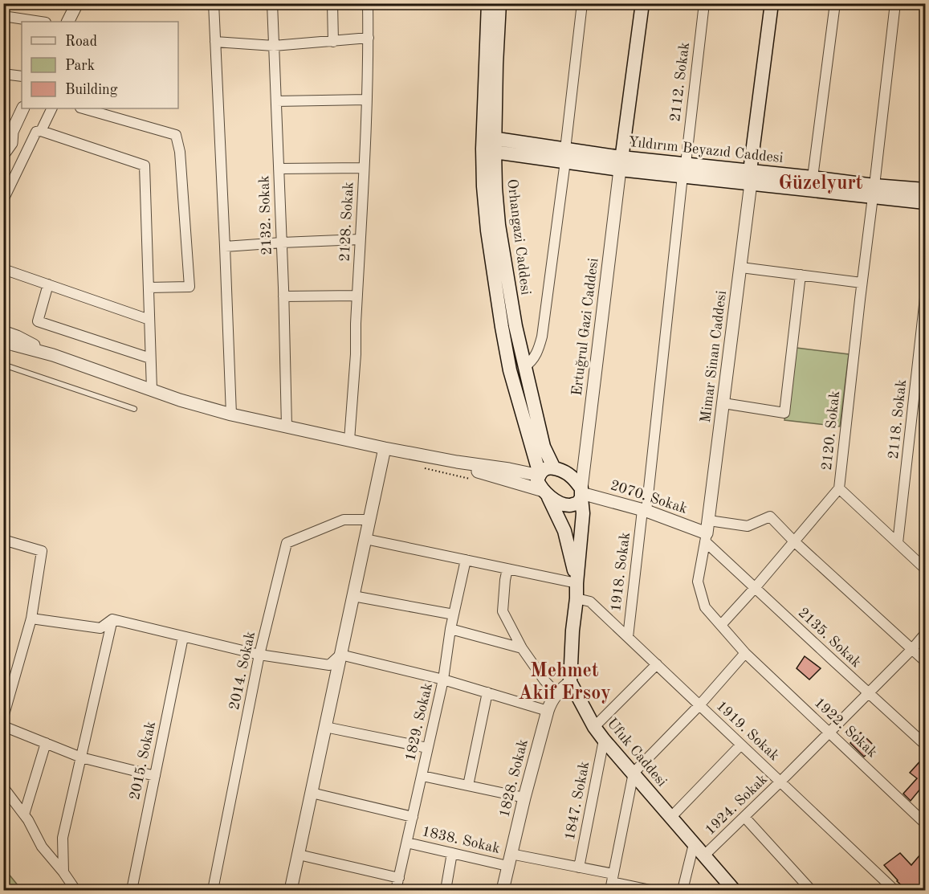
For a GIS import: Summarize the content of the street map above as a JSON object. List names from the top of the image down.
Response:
{
  "streets": {
    "main road": [
      "Yıldırım Beyazıd Caddesi",
      "Orhangazi Caddesi",
      "Ertuğrul Gazi Caddesi",
      "Mimar Sinan Caddesi",
      "Ufuk Caddesi"
    ],
    "street": [
      "2112. Sokak",
      "2132. Sokak",
      "2128. Sokak",
      "2118. Sokak",
      "2120. Sokak",
      "2070. Sokak",
      "1918. Sokak",
      "2135. Sokak",
      "2014. Sokak",
      "1829. Sokak",
      "1922. Sokak",
      "1919. Sokak",
      "2015. Sokak",
      "1828. Sokak",
      "1847. Sokak",
      "1924. Sokak",
      "1838. Sokak"
    ]
  },
  "crossings": [
    ["2112. Sokak", "Yıldırım Beyazıd Caddesi"],
    ["2112. Sokak", "2070. Sokak"],
    ["2112. Sokak", "1918. Sokak"],
    ["Yıldırım Beyazıd Caddesi", "Orhangazi Caddesi"],
    ["Yıldırım Beyazıd Caddesi", "Ertuğrul Gazi Caddesi"],
    ["Yıldırım Beyazıd Caddesi", "Mimar Sinan Caddesi"],
    ["Yıldırım Beyazıd Caddesi", "2120. Sokak"],
    ["Orhangazi Caddesi", "Ertuğrul Gazi Caddesi"],
    ["Orhangazi Caddesi", "2070. Sokak"],
    ["Ertuğrul Gazi Caddesi", "2070. Sokak"],
    ["Mimar Sinan Caddesi", "2070. Sokak"],
    ["Mimar Sinan Caddesi", "2135. Sokak"],
    ["Mimar Sinan Caddesi", "1922. Sokak"],
    ["2120. Sokak", "2135. Sokak"],
    ["2120. Sokak", "1922. Sokak"],
    ["2070. Sokak", "1918. Sokak"],
    ["2070. Sokak", "2135. Sokak"],
    ["2070. Sokak", "1922. Sokak"],
    ["1918. Sokak", "1919. Sokak"],
    ["2135. Sokak", "1922. Sokak"],
    ["2135. Sokak", "1924. Sokak"],
    ["1829. Sokak", "1838. Sokak"],
    ["1922. Sokak", "1924. Sokak"],
    ["1919. Sokak", "1924. Sokak"],
    ["Ufuk Caddesi", "1828. Sokak"],
    ["Ufuk Caddesi", "1847. Sokak"],
    ["Ufuk Caddesi", "1924. Sokak"],
    ["1828. Sokak", "1838. Sokak"]
  ],
  "districts": ["Güzelyurt", "Mehmet Akif Ersoy"],
  "legend": ["Road", "Park", "Building"]
}
